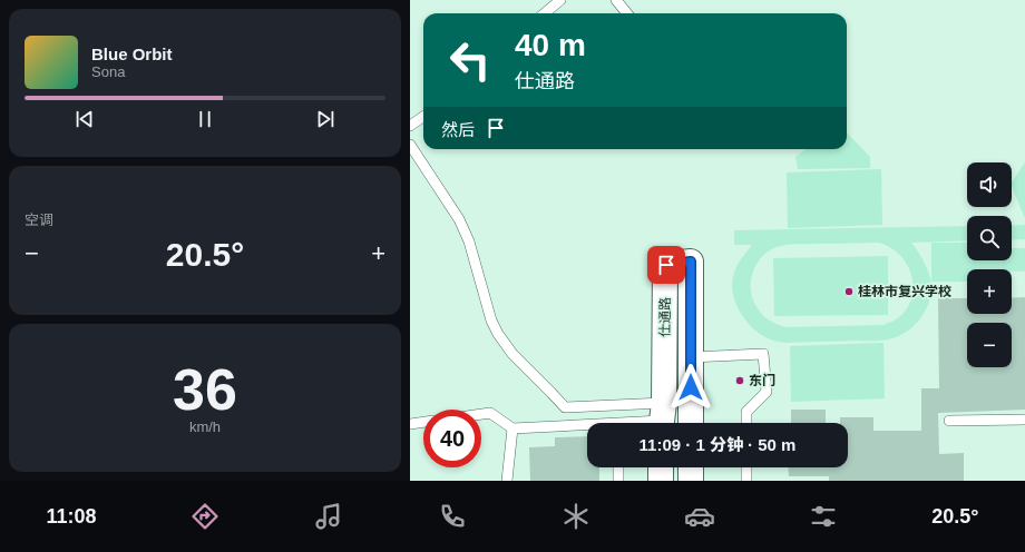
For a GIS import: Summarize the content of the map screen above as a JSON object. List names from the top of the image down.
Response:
{
  "streets": {
    "street": ["仕通路"]
  },
  "places": ["桂林市复兴学校", "东门"],
  "page": {
    "turn": ["40 m", "仕通路"],
    "song": ["Blue Orbit", "Sona"],
    "then": "然后",
    "map_buttons": ["+", "−"],
    "tile": [
      "空调",
      ["36", "km/h"]
    ],
    "heat": ["−", "20.5°", "+"],
    "limit": "40",
    "trip": "11:09 · 1 分钟 · 50 m",
    "tabs": ["11:08", "20.5°"]
  }
}
